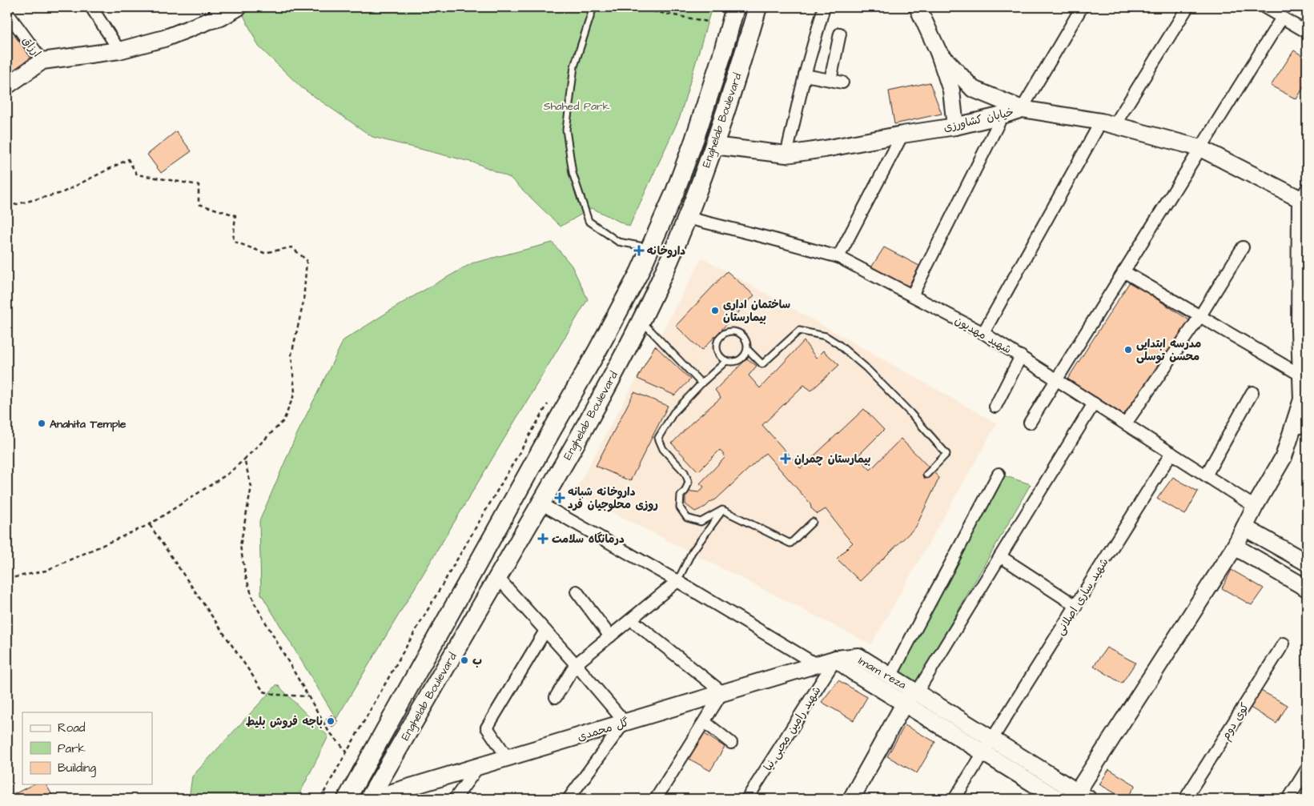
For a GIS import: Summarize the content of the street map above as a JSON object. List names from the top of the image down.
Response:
{
  "streets": {
    "main road": ["Enghelab Boulevard"],
    "street": [
      "ارزاق",
      "خیابان کشاورزی",
      "شهید مهدیون",
      "شهید ساری اصلانی",
      "Imam reza",
      "کوی دوم",
      "شهید رامین محبی نیا",
      "گل محمدی"
    ]
  },
  "crossings": [
    ["خیابان کشاورزی", "Enghelab Boulevard"],
    ["Enghelab Boulevard", "شهید مهدیون"],
    ["Enghelab Boulevard", "گل محمدی"],
    ["شهید مهدیون", "شهید ساری اصلانی"],
    ["شهید ساری اصلانی", "Imam reza"],
    ["Imam reza", "شهید رامین محبی نیا"],
    ["Imam reza", "گل محمدی"],
    ["شهید رامین محبی نیا", "گل محمدی"]
  ],
  "parks": ["Shahed Park"],
  "places": {
    "health": [
      "داروخانه",
      "بیمارستان چمران",
      "داروخانه شبانه روزی محلوجیان فرد",
      "درمانگاه سلامت"
    ],
    "other": [
      "ساختمان اداری بیمارستان",
      "مدرسه ابتدایی محسن توسلی",
      "Anahita Temple",
      "ب",
      "باجه فروش بلیط"
    ]
  },
  "legend": ["Road", "Park", "Building"]
}
